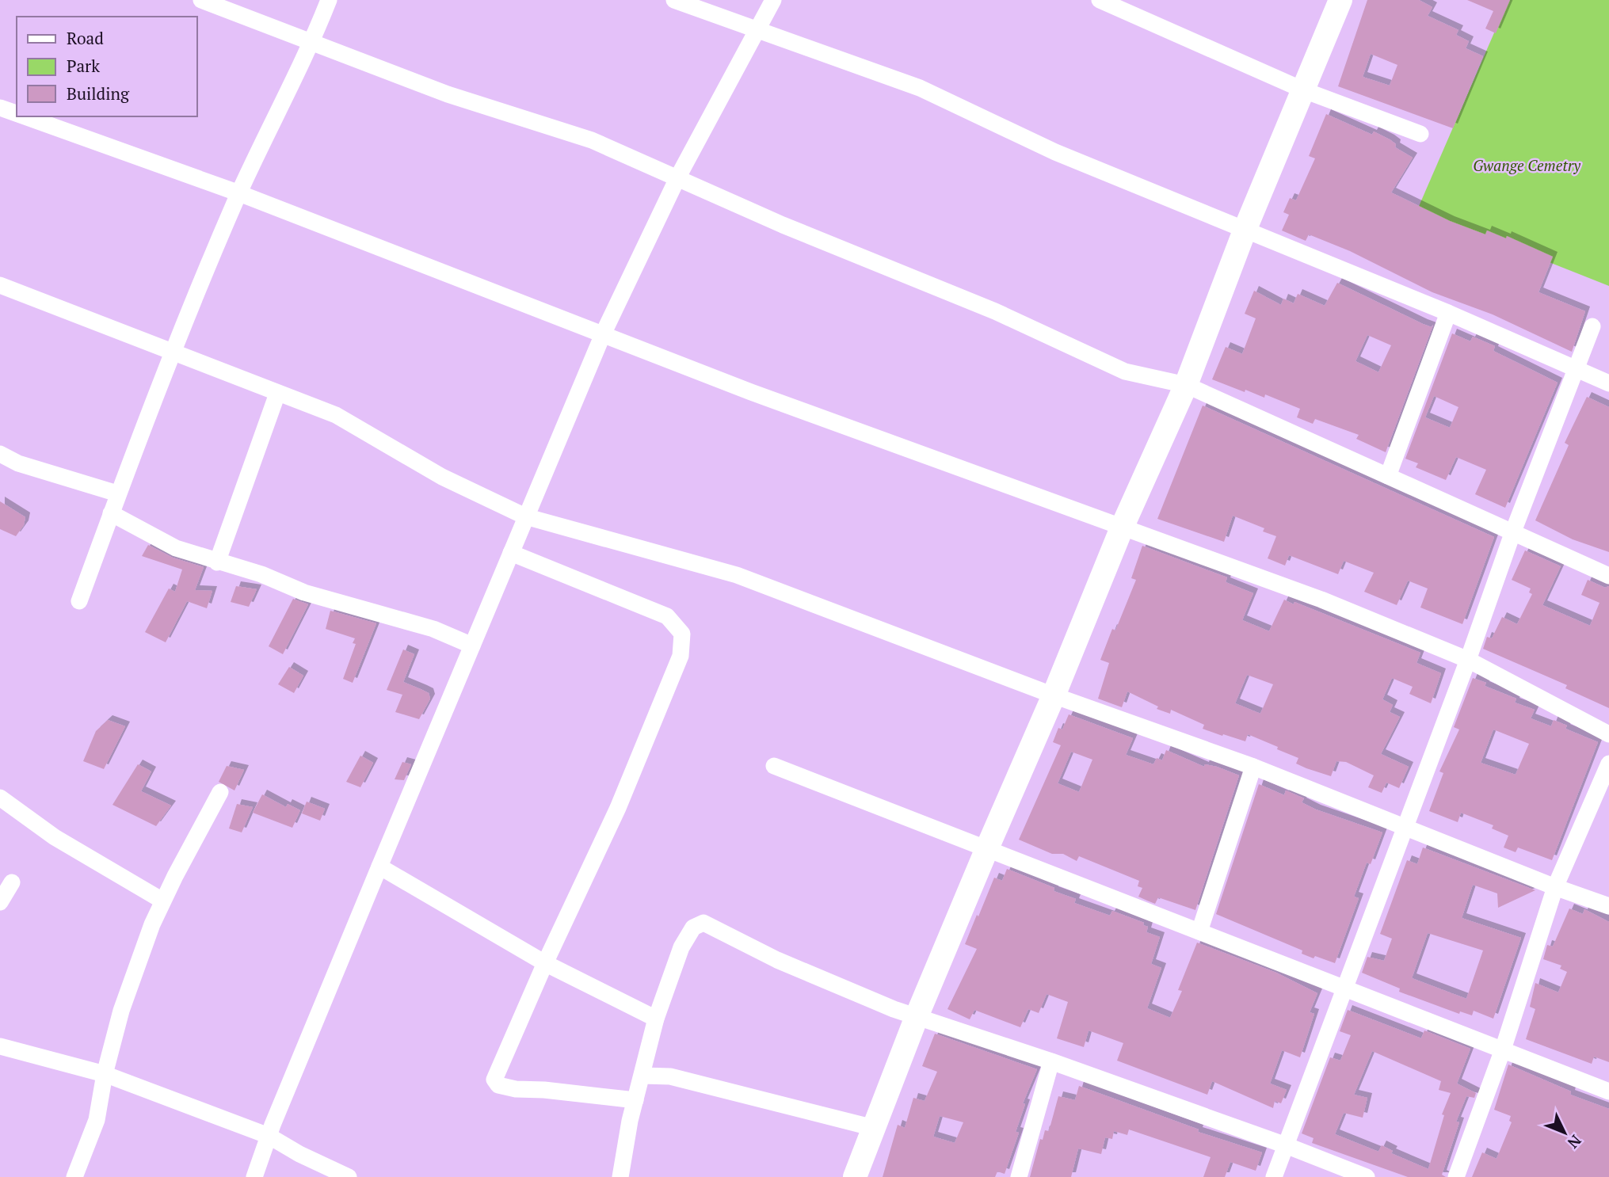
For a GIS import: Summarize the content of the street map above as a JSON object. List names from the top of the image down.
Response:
{
  "parks": ["Gwange Cemetry"],
  "legend": ["Road", "Park", "Building"],
  "north": "bottom right"
}
